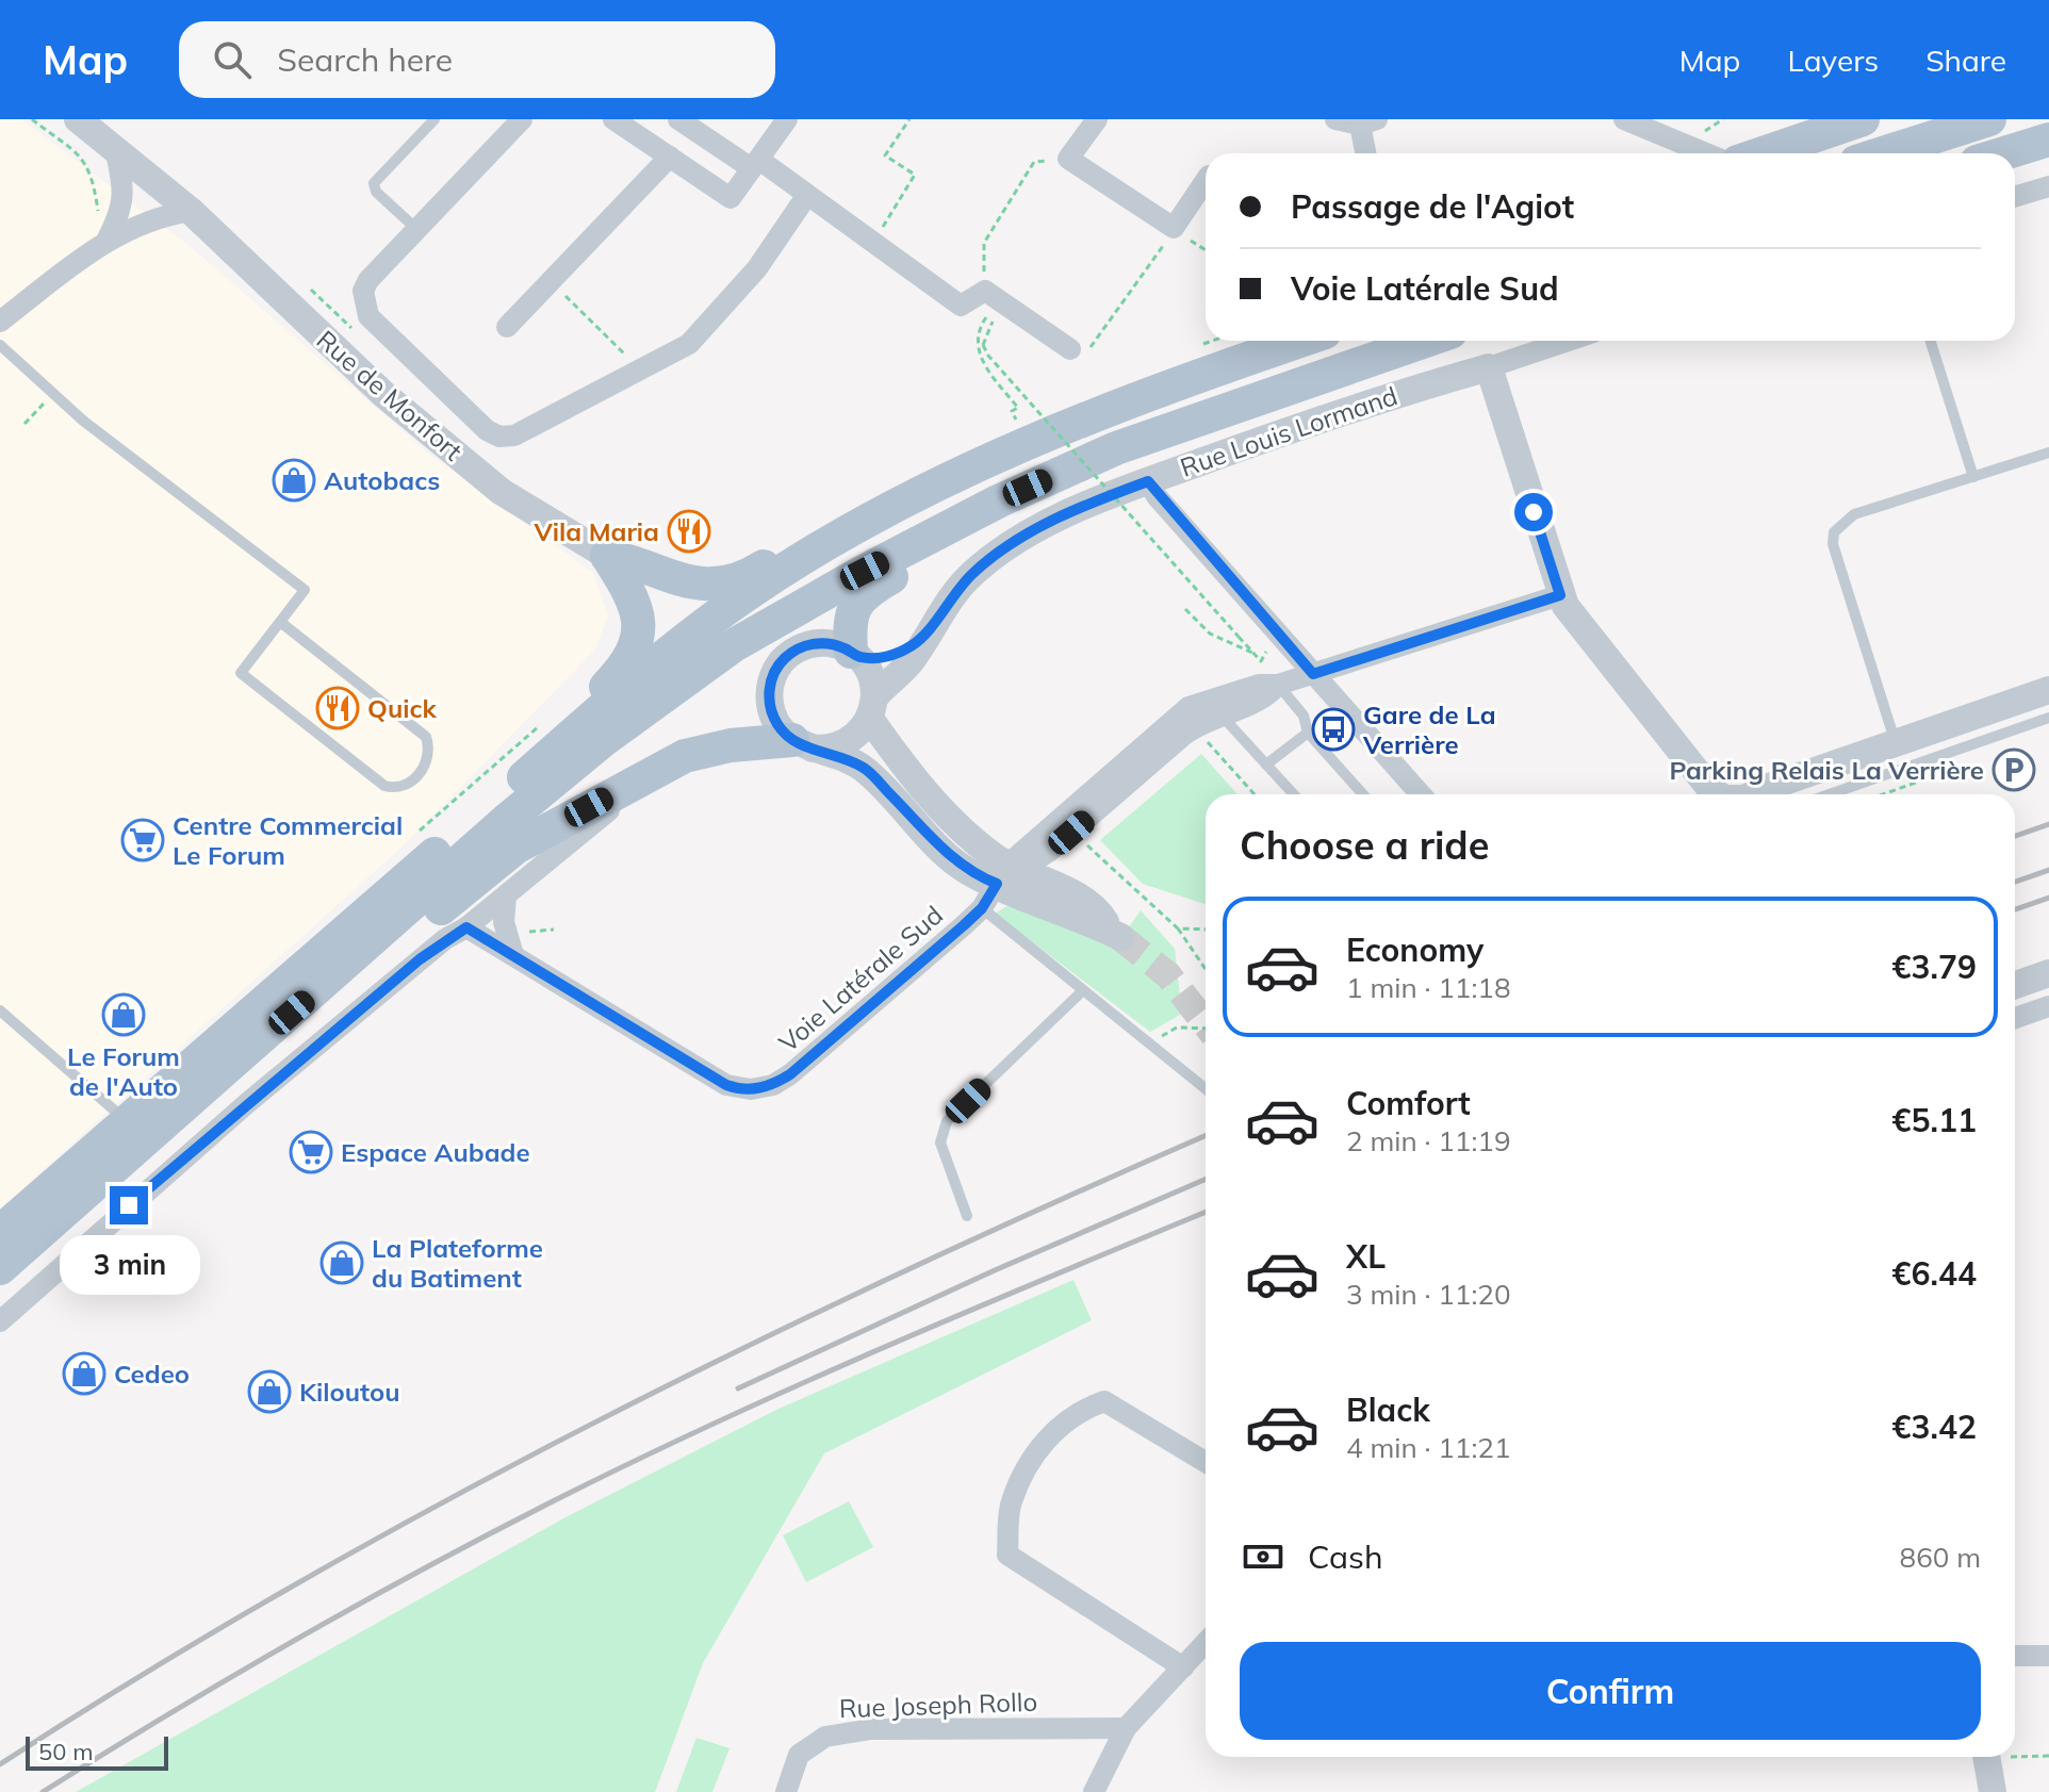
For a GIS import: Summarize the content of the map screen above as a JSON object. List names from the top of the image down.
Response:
{
  "streets": {
    "street": [
      "Rue de Monfort",
      "Rue Louis Lormand",
      "Voie Latérale Sud",
      "Rue Joseph Rollo"
    ]
  },
  "places": {
    "shop": [
      "Autobacs",
      "Le Forum de l'Auto",
      "La Plateforme du Batiment",
      "Cedeo",
      "Kiloutou"
    ],
    "restaurant": ["Vila Maria", "Quick"],
    "bus stop": ["Gare de La Verrière"],
    "parking": ["Parking Relais La Verrière"],
    "supermarket": ["Centre Commercial Le Forum", "Espace Aubade"]
  },
  "scale_bar": "50 m",
  "page": {
    "header": "Map",
    "search": "Search here",
    "nav": ["Map", "Layers", "Share"],
    "banner": ["Passage de l'Agiot", "Voie Latérale Sud"],
    "heading": "Choose a ride",
    "list": [
      {
        "name": "Economy",
        "note": "1 min · 11:18",
        "value": "€3.79"
      },
      {
        "name": "Comfort",
        "note": "2 min · 11:19",
        "value": "€5.11"
      },
      {
        "name": "XL",
        "note": "3 min · 11:20",
        "value": "€6.44"
      },
      {
        "name": "Black",
        "note": "4 min · 11:21",
        "value": "€3.42"
      }
    ],
    "bubble": "3 min",
    "pay": ["Cash", "860 m"],
    "buttons": "Confirm",
    "scale": "50 m"
  }
}
